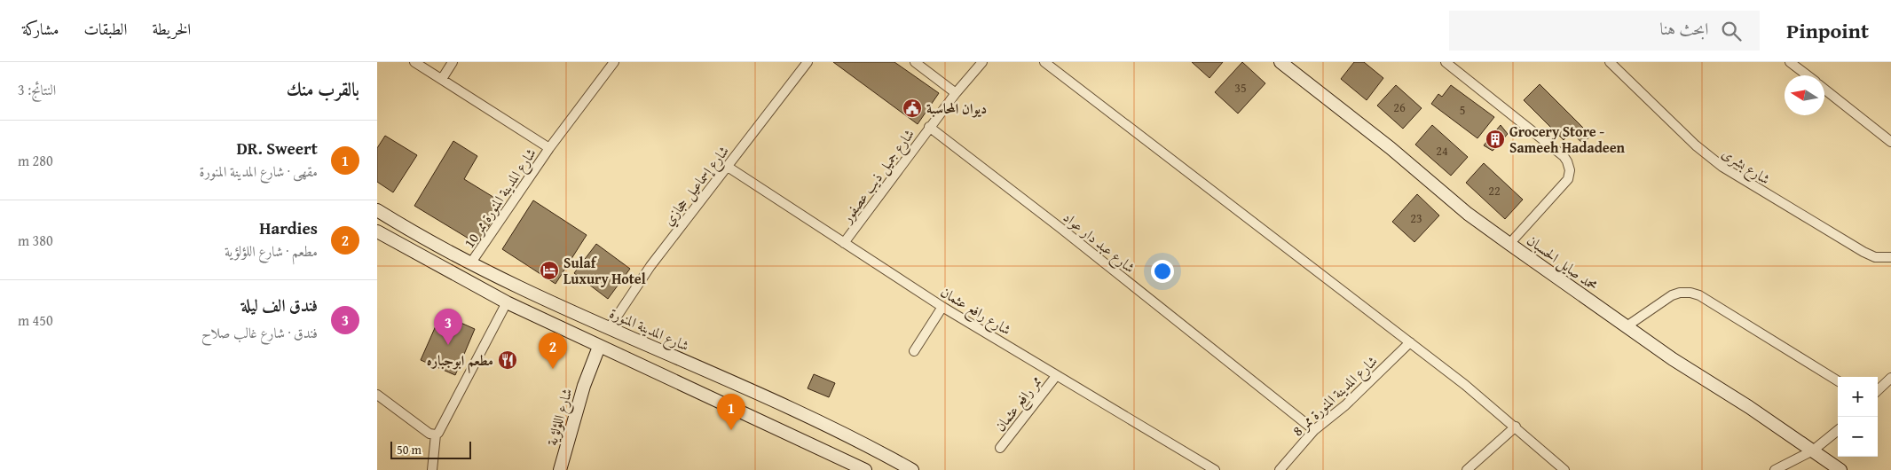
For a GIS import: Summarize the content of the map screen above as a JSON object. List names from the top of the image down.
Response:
{
  "streets": {
    "main road": ["محمد صايل الحسبان", "شارع المدينة المنورة", "شارع اللؤلؤية"],
    "street": [
      "شارع بشرى",
      "شارع جميل ذيب عصفور",
      "شارع إسماعيل حجازي",
      "شارع المدينة المنورة ممر 10",
      "شارع عبد دار عواد",
      "شارع رافع عثمان",
      "شارع المدينة المنورة ممر 8",
      "ممر رافع عثمان"
    ]
  },
  "crossings": [
    ["شارع جميل ذيب عصفور", "شارع عبد دار عواد"],
    ["شارع جميل ذيب عصفور", "شارع رافع عثمان"],
    ["شارع إسماعيل حجازي", "شارع رافع عثمان"],
    ["شارع إسماعيل حجازي", "شارع المدينة المنورة"],
    ["شارع المدينة المنورة ممر 10", "شارع المدينة المنورة"],
    ["شارع عبد دار عواد", "شارع المدينة المنورة ممر 8"],
    ["شارع رافع عثمان", "ممر رافع عثمان"]
  ],
  "places": {
    "public building": ["ديوان المحاسبة"],
    "building": ["Grocery Store - Sameeh Hadadeen"],
    "hotel": ["Sulaf Luxury Hotel"],
    "restaurant": ["مطعم ابوجباره"]
  },
  "house_numbers": [
    "35",
    "26",
    "5",
    "24",
    "22",
    "23"
  ],
  "scale_bar": "50 m",
  "north": "left",
  "page": {
    "header": "Pinpoint",
    "search": "ابحث هنا",
    "nav": ["الخريطة", "الطبقات", "مشاركة"],
    "heading": ["بالقرب منك", "النتائج: 3"],
    "list": [
      {
        "mark": "1",
        "name": "DR. Sweert",
        "note": "مقهى · شارع المدينة المنورة",
        "value": "280 m"
      },
      {
        "mark": "2",
        "name": "Hardies",
        "note": "مطعم · شارع اللؤلؤية",
        "value": "380 m"
      },
      {
        "mark": "3",
        "name": "فندق الف ليلة",
        "note": "فندق · شارع غالب صلاح",
        "value": "450 m"
      }
    ],
    "pins": ["3", "2", "1"],
    "map_buttons": ["+", "−"],
    "scale": "50 m"
  }
}
